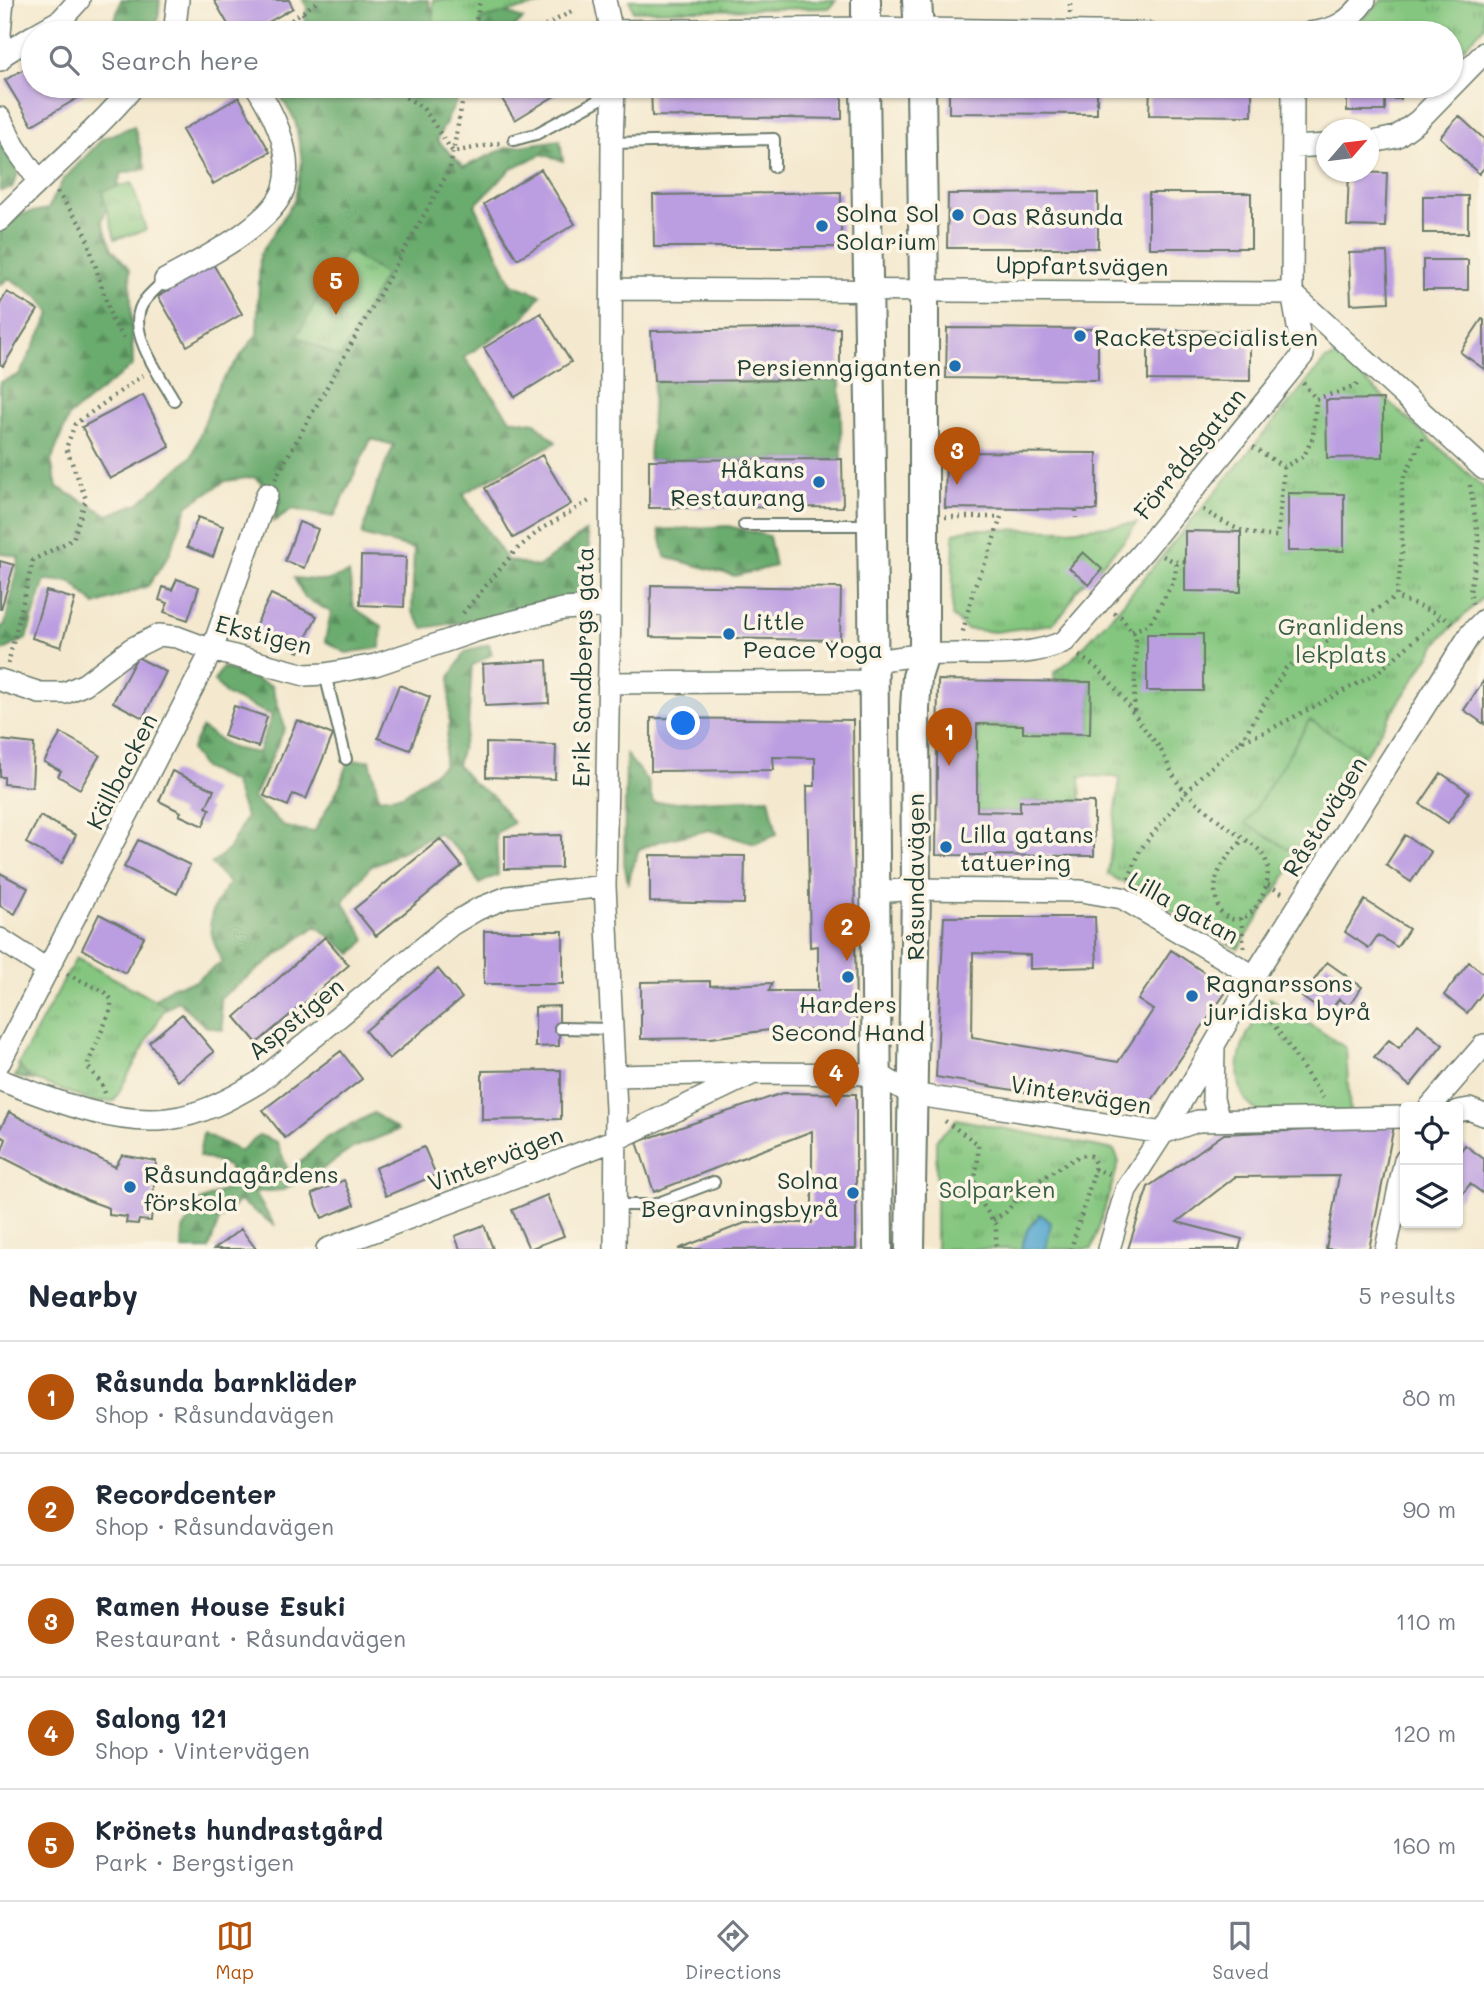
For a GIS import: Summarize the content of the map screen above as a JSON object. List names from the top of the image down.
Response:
{
  "streets": {
    "street": [
      "Uppfartsvägen",
      "Förrådsgatan",
      "Ekstigen",
      "Erik Sandbergs gata",
      "Källbacken",
      "Råstavägen",
      "Råsundavägen",
      "Lilla gatan",
      "Aspstigen",
      "Vintervägen"
    ]
  },
  "crossings": [
    ["Uppfartsvägen", "Förrådsgatan"],
    ["Uppfartsvägen", "Erik Sandbergs gata"],
    ["Uppfartsvägen", "Råsundavägen"],
    ["Förrådsgatan", "Erik Sandbergs gata"],
    ["Förrådsgatan", "Råsundavägen"],
    ["Ekstigen", "Erik Sandbergs gata"],
    ["Ekstigen", "Källbacken"],
    ["Erik Sandbergs gata", "Aspstigen"],
    ["Erik Sandbergs gata", "Vintervägen"],
    ["Råstavägen", "Lilla gatan"],
    ["Råstavägen", "Vintervägen"],
    ["Råsundavägen", "Lilla gatan"],
    ["Råsundavägen", "Vintervägen"]
  ],
  "parks": ["Granlidens lekplats", "Solparken"],
  "places": [
    "Oas Råsunda",
    "Solna Sol Solarium",
    "Racketspecialisten",
    "Persienngiganten",
    "Håkans Restaurang",
    "Little Peace Yoga",
    "Lilla gatans tatuering",
    "Harders Second Hand",
    "Ragnarssons juridiska byrå",
    "Råsundagårdens förskola",
    "Solna Begravningsbyrå"
  ],
  "north": "top right",
  "page": {
    "search": "Search here",
    "pins": [
      "5",
      "3",
      "1",
      "2",
      "4"
    ],
    "heading": ["Nearby", "5 results"],
    "list": [
      {
        "mark": "1",
        "name": "Råsunda barnkläder",
        "note": "Shop · Råsundavägen",
        "value": "80 m"
      },
      {
        "mark": "2",
        "name": "Recordcenter",
        "note": "Shop · Råsundavägen",
        "value": "90 m"
      },
      {
        "mark": "3",
        "name": "Ramen House Esuki",
        "note": "Restaurant · Råsundavägen",
        "value": "110 m"
      },
      {
        "mark": "4",
        "name": "Salong 121",
        "note": "Shop · Vintervägen",
        "value": "120 m"
      },
      {
        "mark": "5",
        "name": "Krönets hundrastgård",
        "note": "Park · Bergstigen",
        "value": "160 m"
      }
    ],
    "nav": ["Map", "Directions", "Saved"]
  }
}
